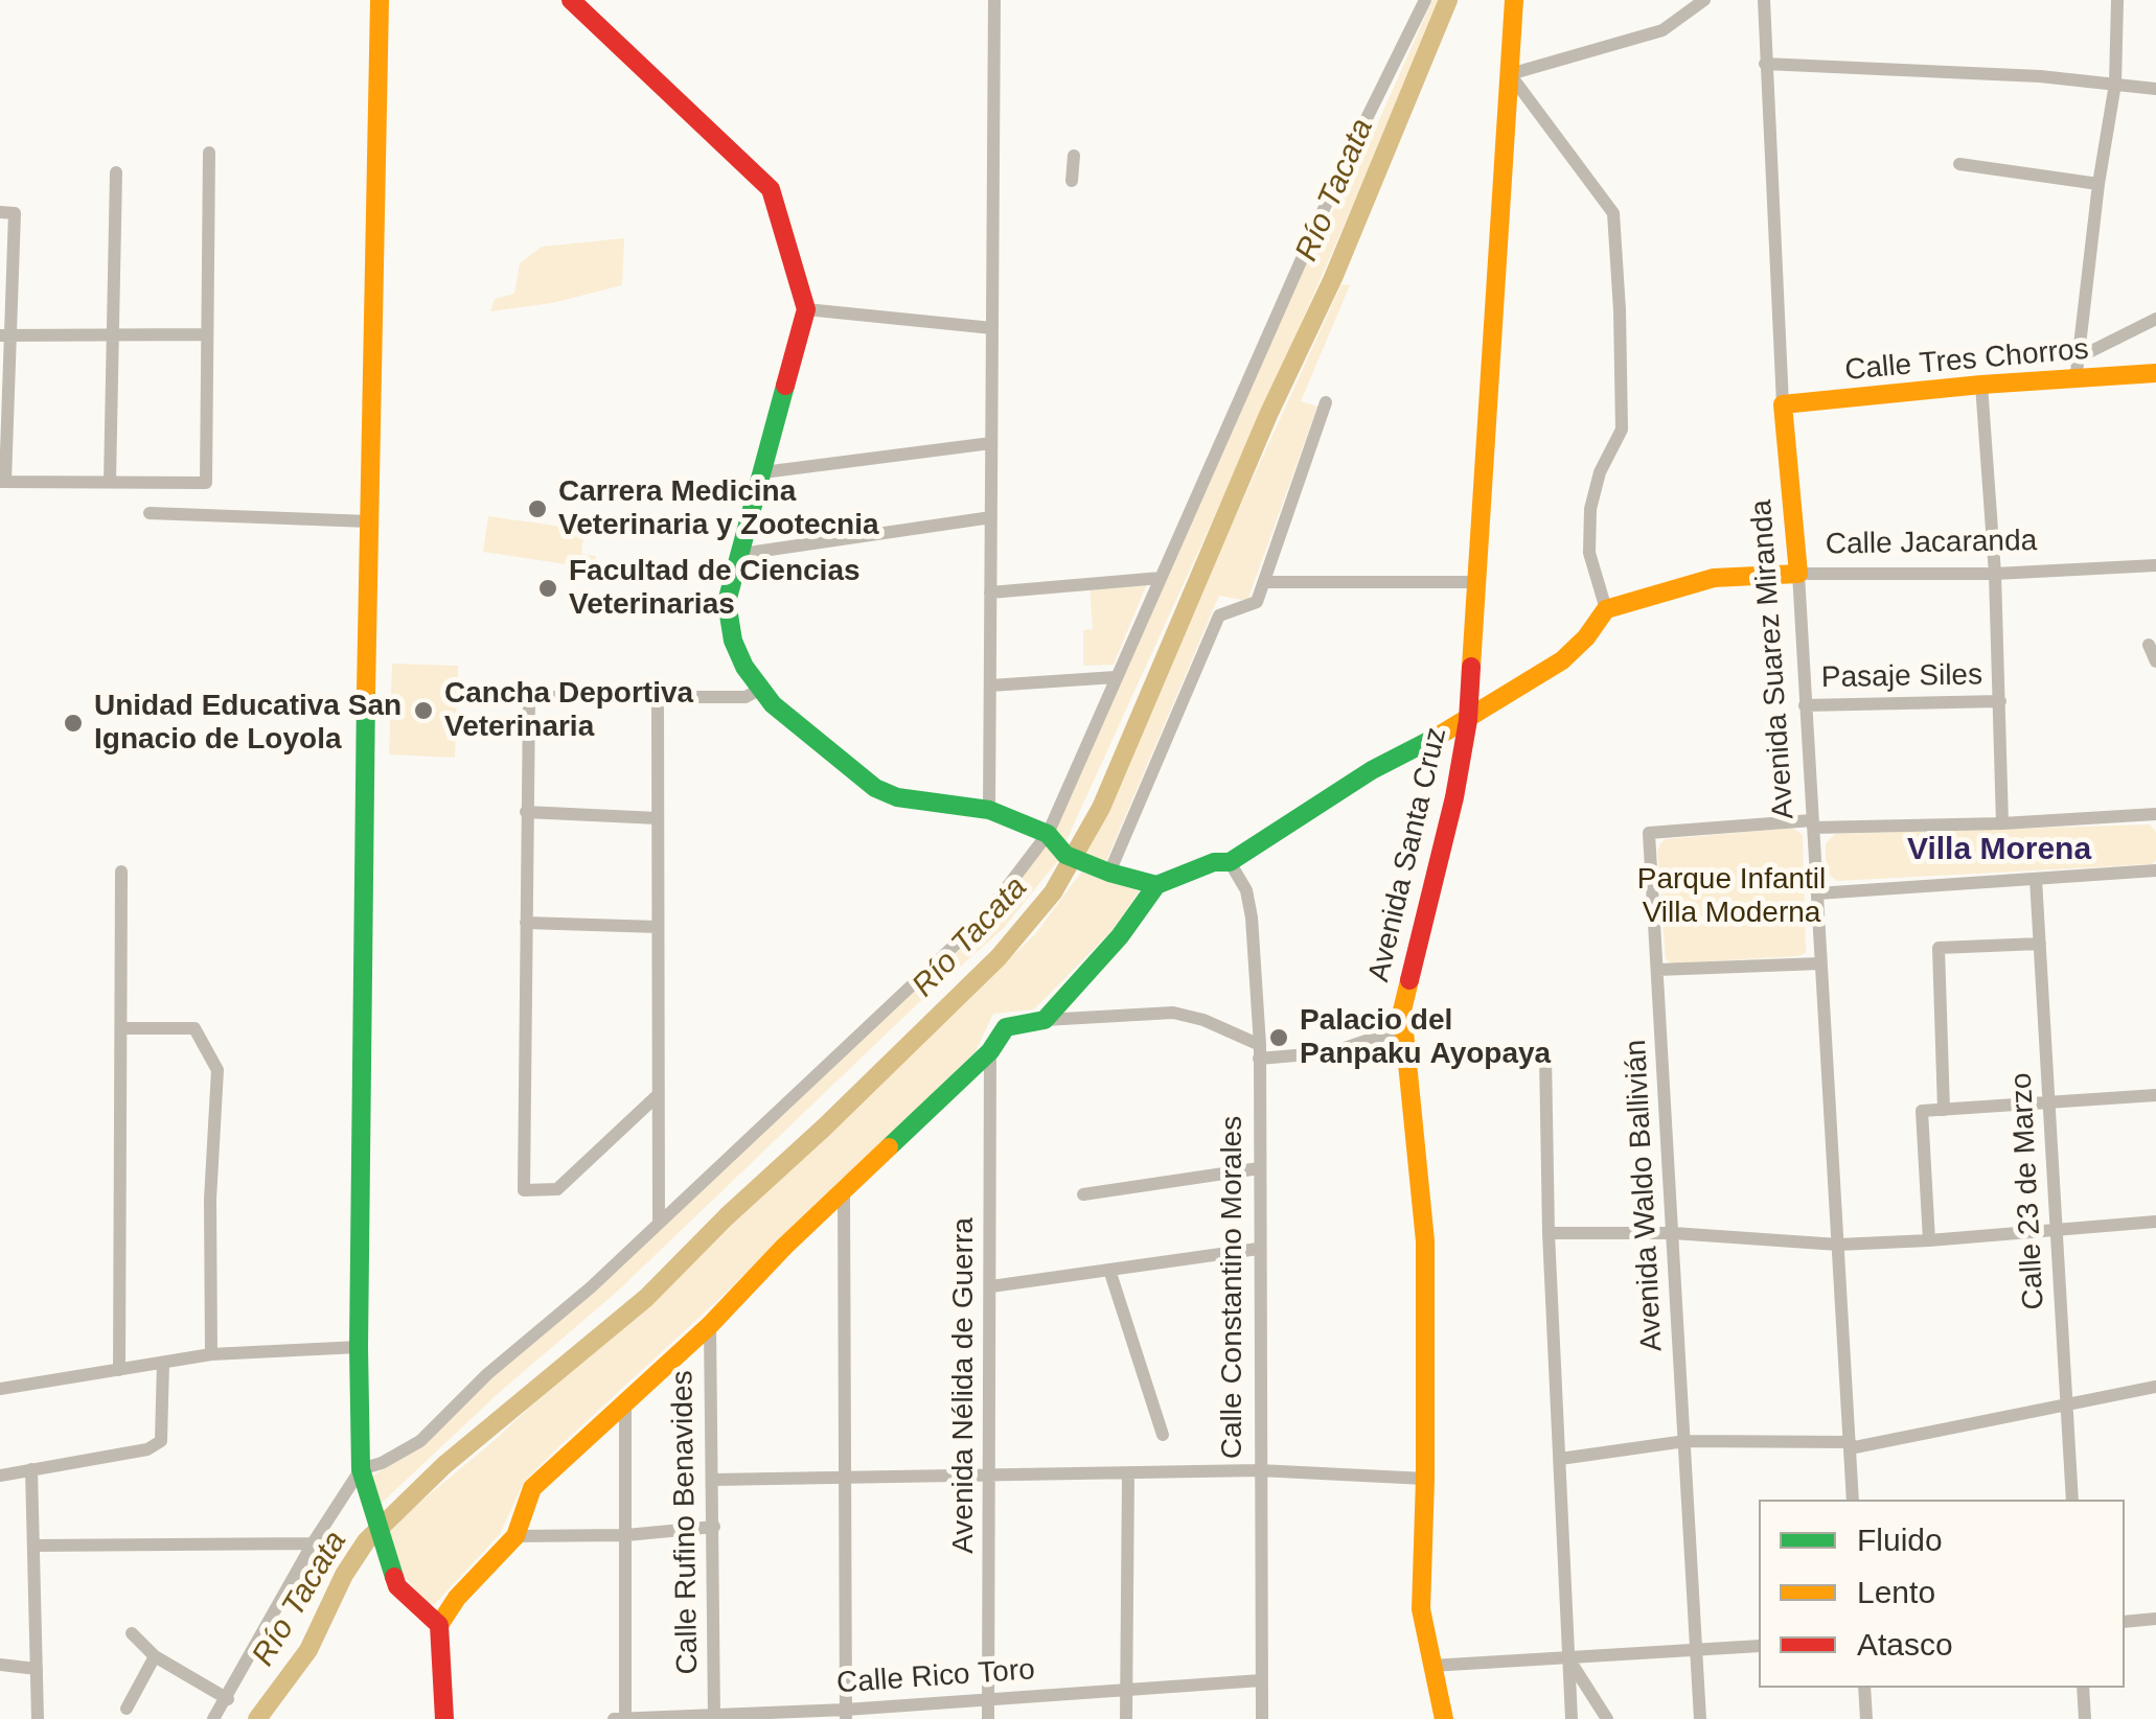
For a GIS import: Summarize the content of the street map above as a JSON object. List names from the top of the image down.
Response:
{
  "streets": {
    "street": [
      "Calle Tres Chorros",
      "Calle Jacaranda",
      "Avenida Suarez Miranda",
      "Pasaje Siles",
      "Avenida Santa Cruz",
      "Calle 23 de Marzo",
      "Avenida Waldo Ballivián",
      "Calle Constantino Morales",
      "Avenida Nélida de Guerra",
      "Calle Rufino Benavides",
      "Calle Rico Toro"
    ]
  },
  "crossings": [
    ["Calle Tres Chorros", "Avenida Suarez Miranda"],
    ["Calle Jacaranda", "Avenida Suarez Miranda"],
    ["Avenida Suarez Miranda", "Pasaje Siles"],
    ["Avenida Suarez Miranda", "Avenida Waldo Ballivián"],
    ["Calle Constantino Morales", "Calle Rico Toro"],
    ["Avenida Nélida de Guerra", "Calle Rico Toro"],
    ["Calle Rufino Benavides", "Calle Rico Toro"]
  ],
  "districts": ["Villa Morena"],
  "water": ["Río Tacata"],
  "parks": ["Parque Infantil Villa Moderna"],
  "places": [
    "Carrera Medicina Veterinaria y Zootecnia",
    "Facultad de Ciencias Veterinarias",
    "Cancha Deportiva Veterinaria",
    "Unidad Educativa San Ignacio de Loyola",
    "Palacio del Panpaku Ayopaya"
  ],
  "legend": ["Fluido", "Lento", "Atasco"]
}
